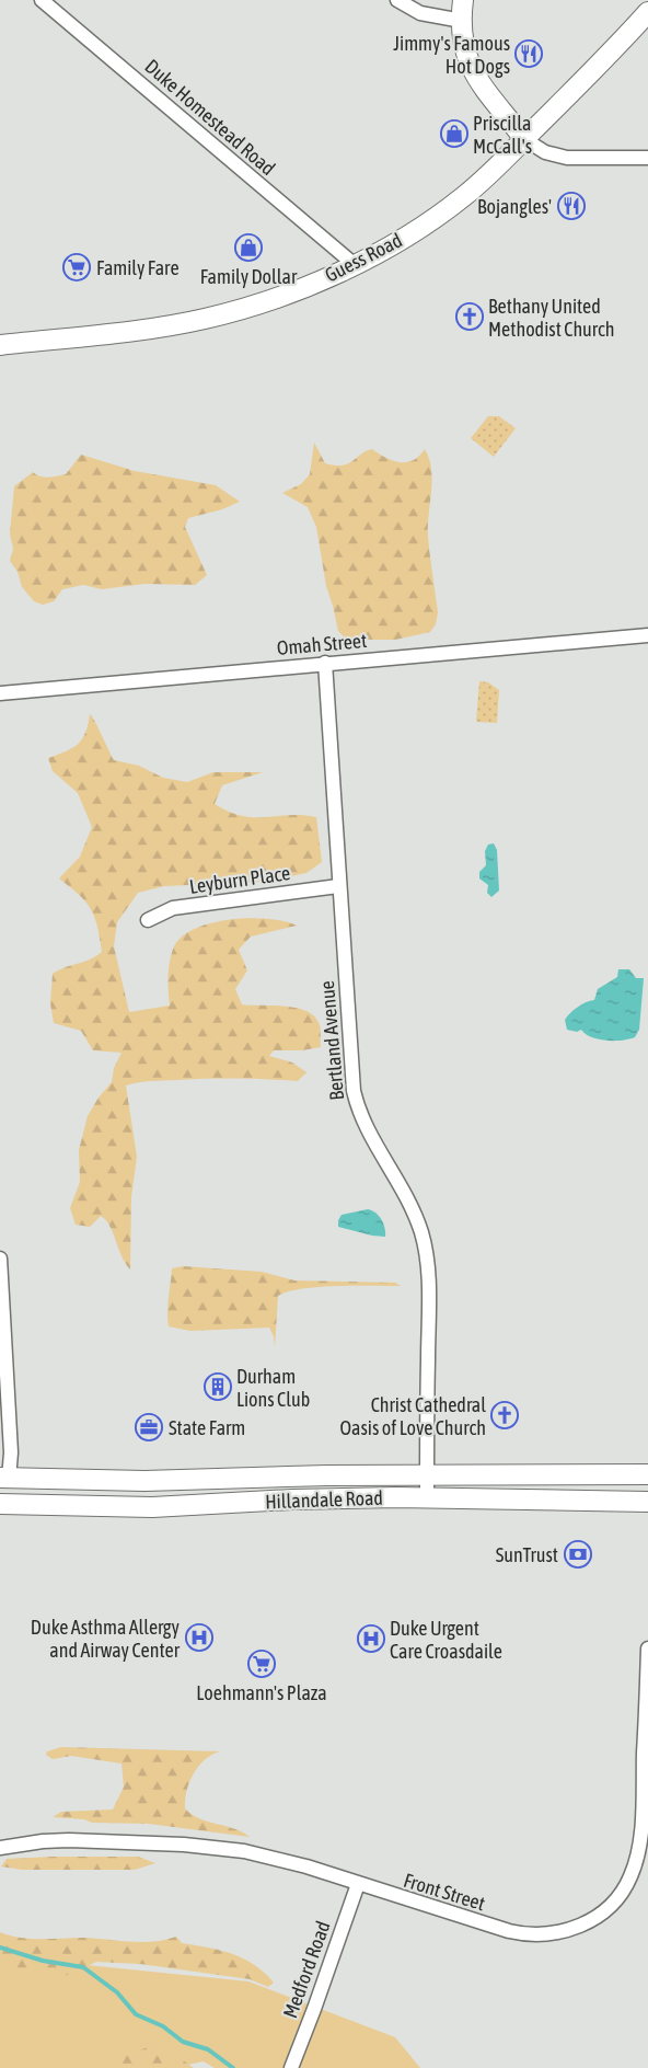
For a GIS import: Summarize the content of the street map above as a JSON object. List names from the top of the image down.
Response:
{
  "streets": {
    "main road": ["Guess Road", "Hillandale Road"],
    "street": [
      "Duke Homestead Road",
      "Omah Street",
      "Leyburn Place",
      "Bertland Avenue",
      "Front Street",
      "Medford Road"
    ]
  },
  "crossings": [
    ["Duke Homestead Road", "Guess Road"],
    ["Omah Street", "Bertland Avenue"],
    ["Leyburn Place", "Bertland Avenue"],
    ["Bertland Avenue", "Hillandale Road"],
    ["Front Street", "Medford Road"]
  ],
  "places": {
    "restaurant": ["Jimmy's Famous Hot Dogs", "Bojangles'"],
    "shop": ["Priscilla McCall's", "Family Dollar"],
    "supermarket": ["Family Fare", "Loehmann's Plaza"],
    "church": ["Bethany United Methodist Church", "Christ Cathedral Oasis of Love Church"],
    "building": ["Durham Lions Club"],
    "office": ["State Farm"],
    "bank": ["SunTrust"],
    "hospital": ["Duke Asthma Allergy and Airway Center", "Duke Urgent Care Croasdaile"]
  }
}
